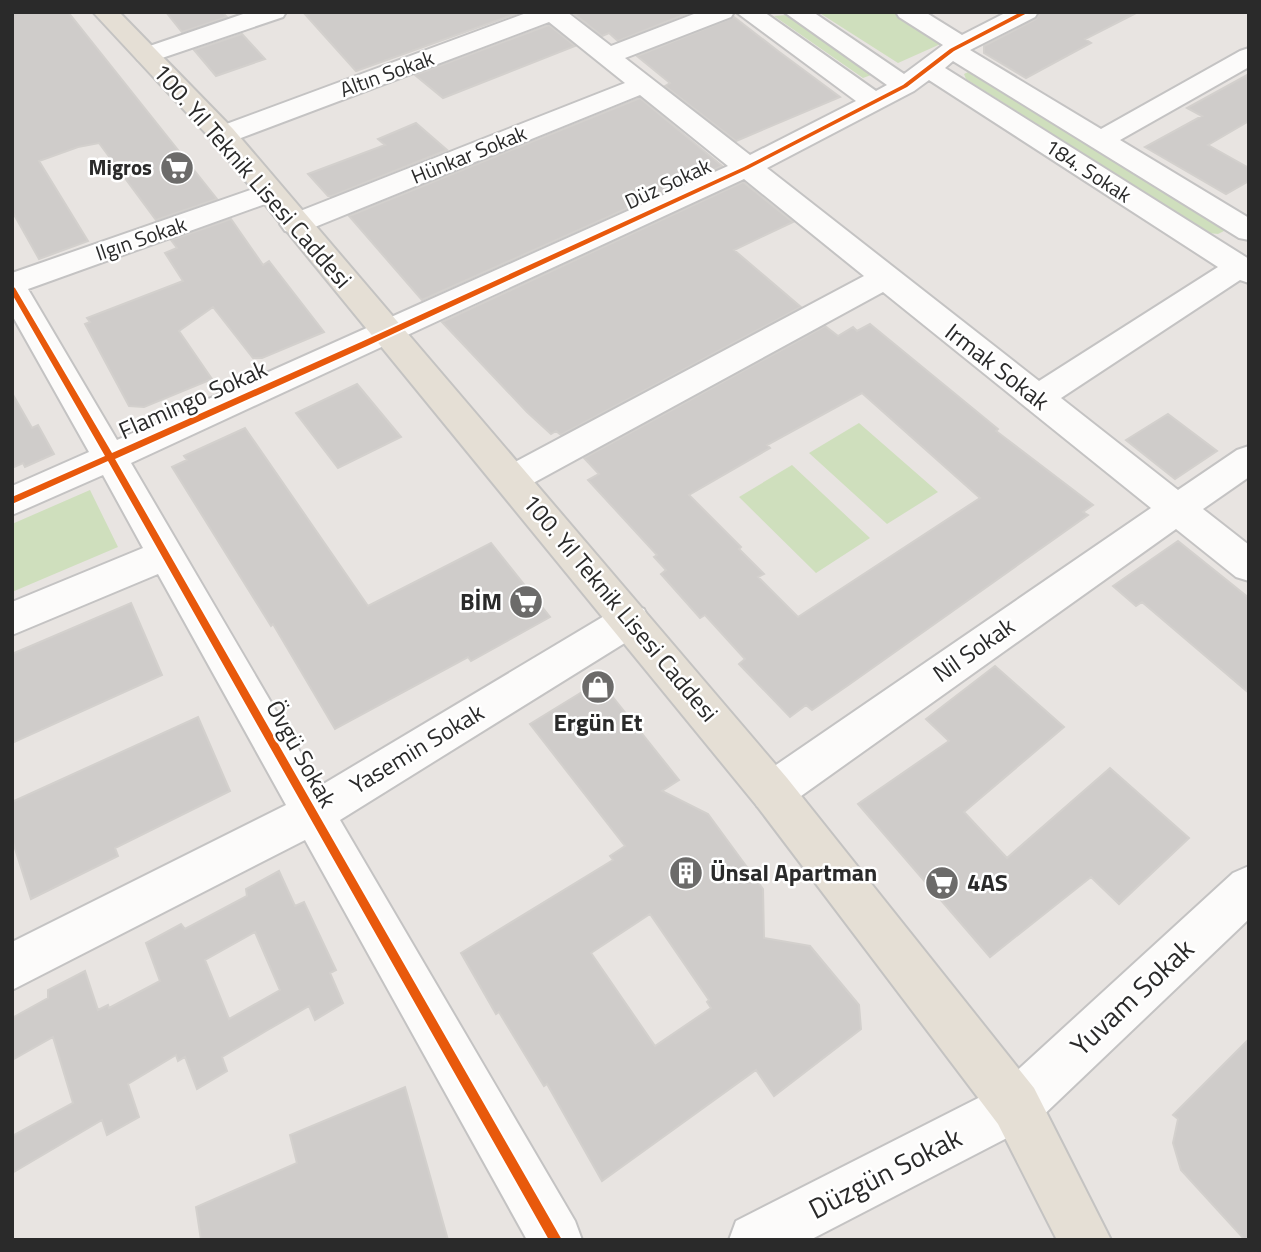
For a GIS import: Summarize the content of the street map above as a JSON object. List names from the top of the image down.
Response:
{
  "streets": {
    "main road": ["100. Yıl Teknik Lisesi Caddesi"],
    "street": [
      "Altın Sokak",
      "Hünkar Sokak",
      "184. Sokak",
      "Düz Sokak",
      "Ilgın Sokak",
      "Irmak Sokak",
      "Flamingo Sokak",
      "Nil Sokak",
      "Yasemin Sokak",
      "Övgü Sokak",
      "Yuvam Sokak",
      "Düzgün Sokak"
    ]
  },
  "crossings": [
    ["Altın Sokak", "100. Yıl Teknik Lisesi Caddesi"],
    ["Altın Sokak", "Irmak Sokak"],
    ["Hünkar Sokak", "100. Yıl Teknik Lisesi Caddesi"],
    ["Hünkar Sokak", "Irmak Sokak"],
    ["184. Sokak", "Düz Sokak"],
    ["100. Yıl Teknik Lisesi Caddesi", "Düz Sokak"],
    ["100. Yıl Teknik Lisesi Caddesi", "Ilgın Sokak"],
    ["100. Yıl Teknik Lisesi Caddesi", "Flamingo Sokak"],
    ["100. Yıl Teknik Lisesi Caddesi", "Nil Sokak"],
    ["100. Yıl Teknik Lisesi Caddesi", "Yasemin Sokak"],
    ["100. Yıl Teknik Lisesi Caddesi", "Yuvam Sokak"],
    ["100. Yıl Teknik Lisesi Caddesi", "Düzgün Sokak"],
    ["Düz Sokak", "Irmak Sokak"],
    ["Düz Sokak", "Flamingo Sokak"],
    ["Ilgın Sokak", "Övgü Sokak"],
    ["Irmak Sokak", "Nil Sokak"],
    ["Flamingo Sokak", "Övgü Sokak"],
    ["Yasemin Sokak", "Övgü Sokak"],
    ["Yuvam Sokak", "Düzgün Sokak"]
  ],
  "places": {
    "supermarket": ["Migros", "BİM", "4AS"],
    "shop": ["Ergün Et"],
    "building": ["Ünsal Apartman"]
  }
}
